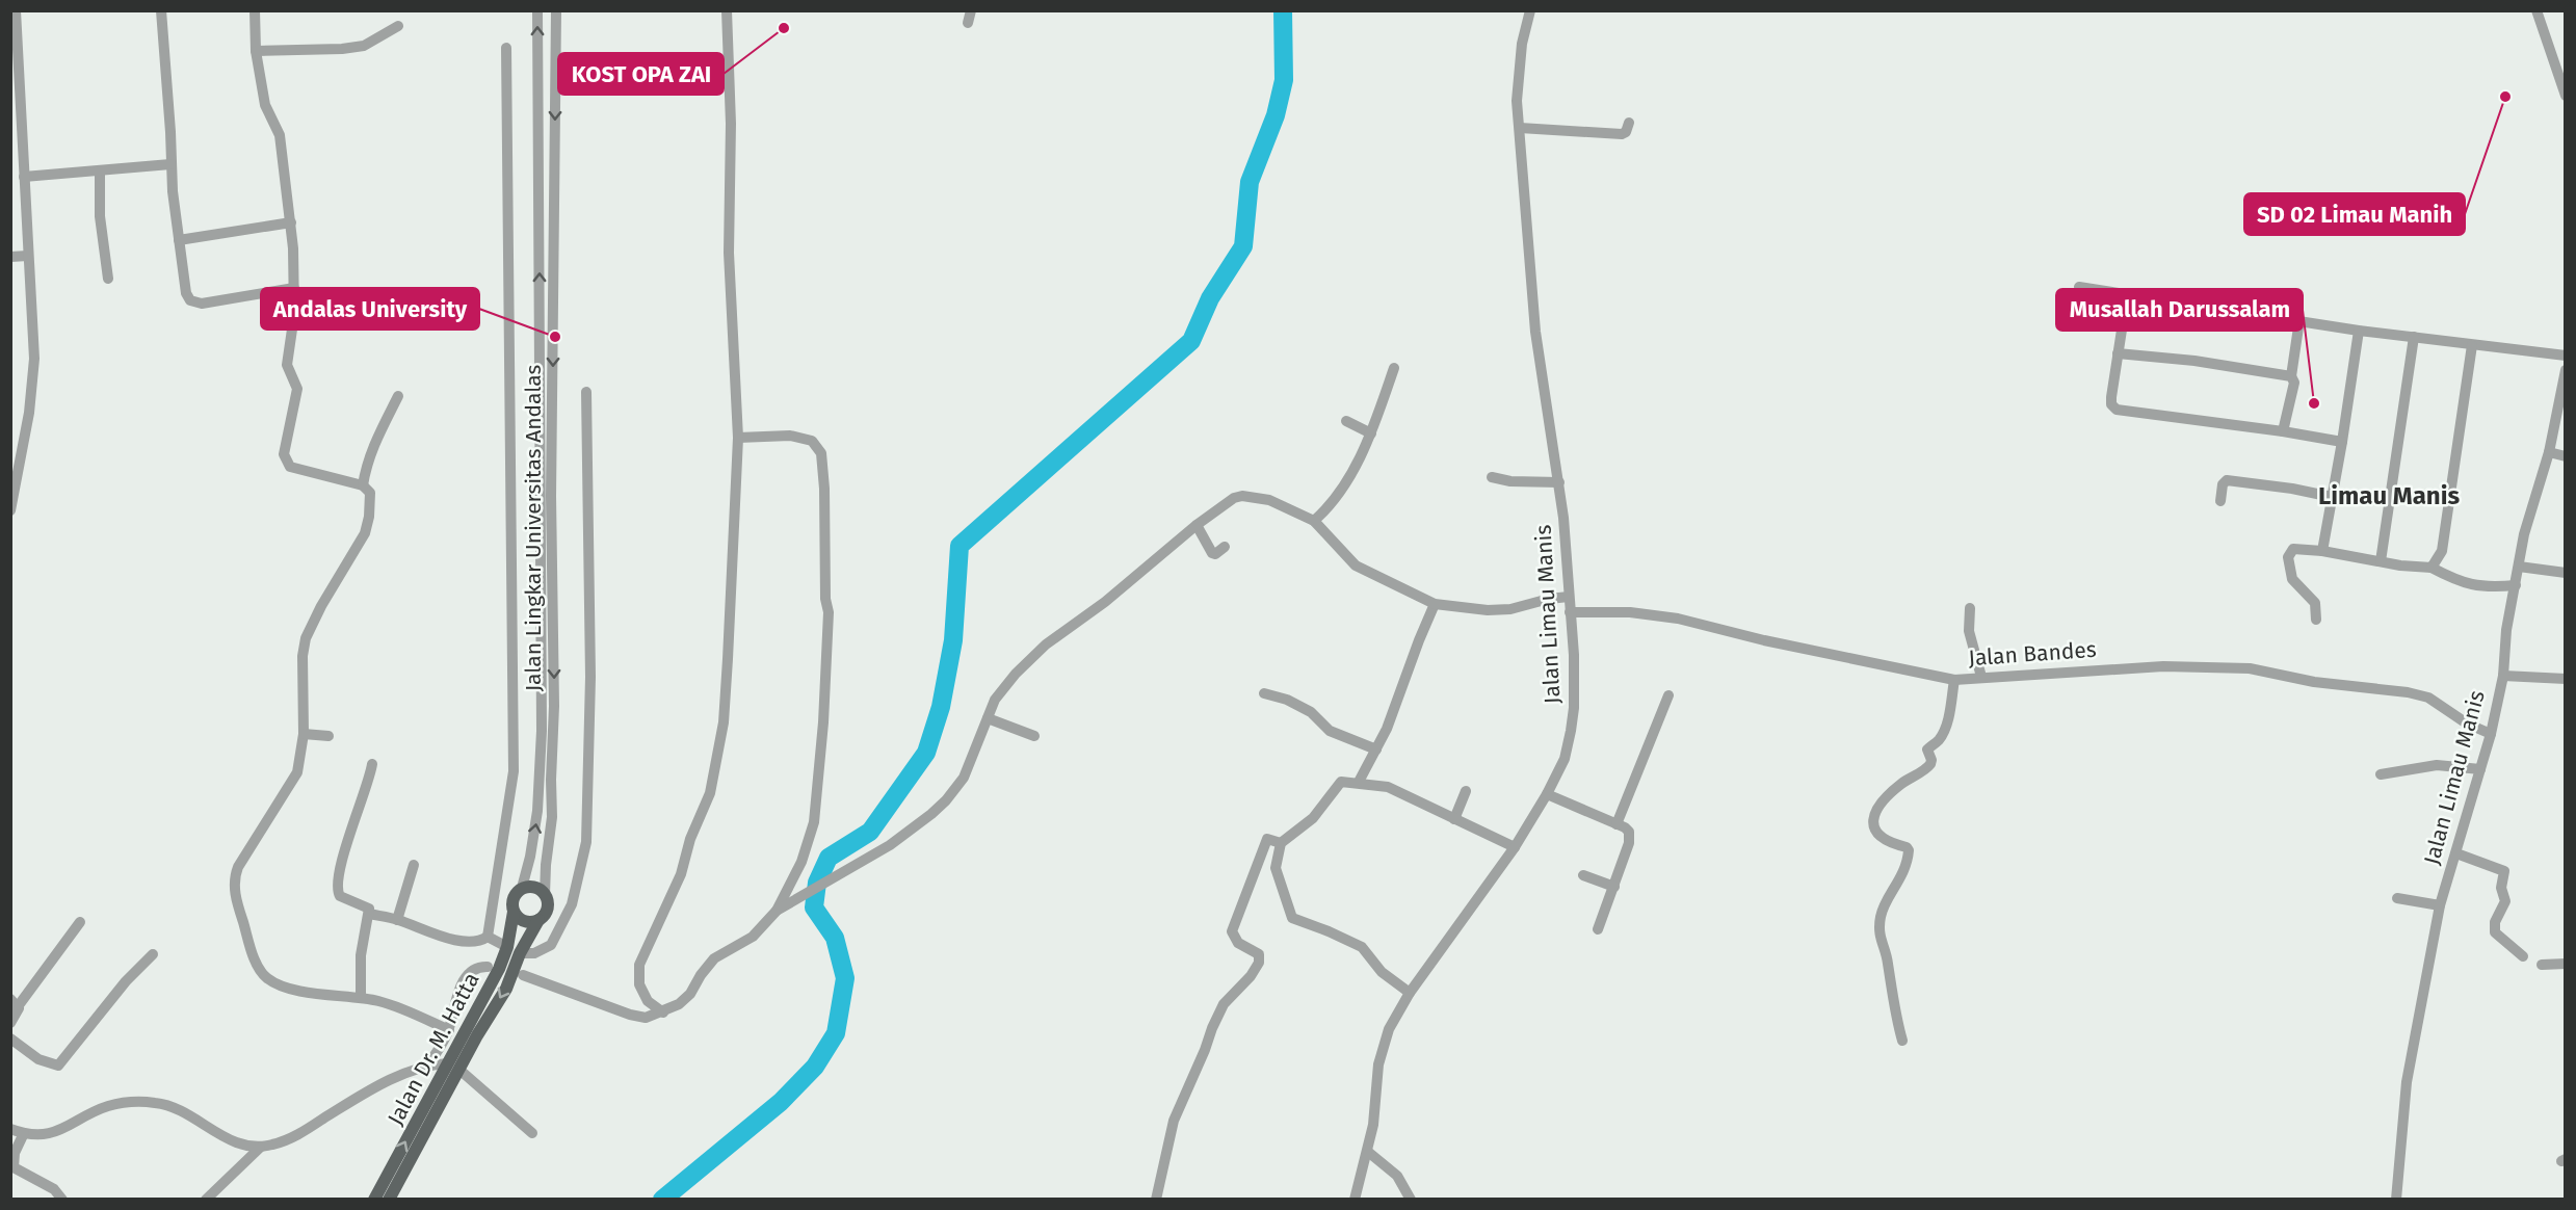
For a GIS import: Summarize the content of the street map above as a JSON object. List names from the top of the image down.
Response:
{
  "streets": {
    "main road": ["Jalan Dr. M. Hatta"],
    "street": ["Jalan Lingkar Universitas Andalas", "Jalan Limau Manis", "Jalan Bandes"]
  },
  "crossings": [
    ["Jalan Lingkar Universitas Andalas", "Jalan Dr. M. Hatta"],
    ["Jalan Limau Manis", "Jalan Bandes"]
  ],
  "districts": ["Limau Manis"],
  "places": [
    "KOST OPA ZAI",
    "SD 02 Limau Manih",
    "Andalas University",
    "Musallah Darussalam"
  ]
}
